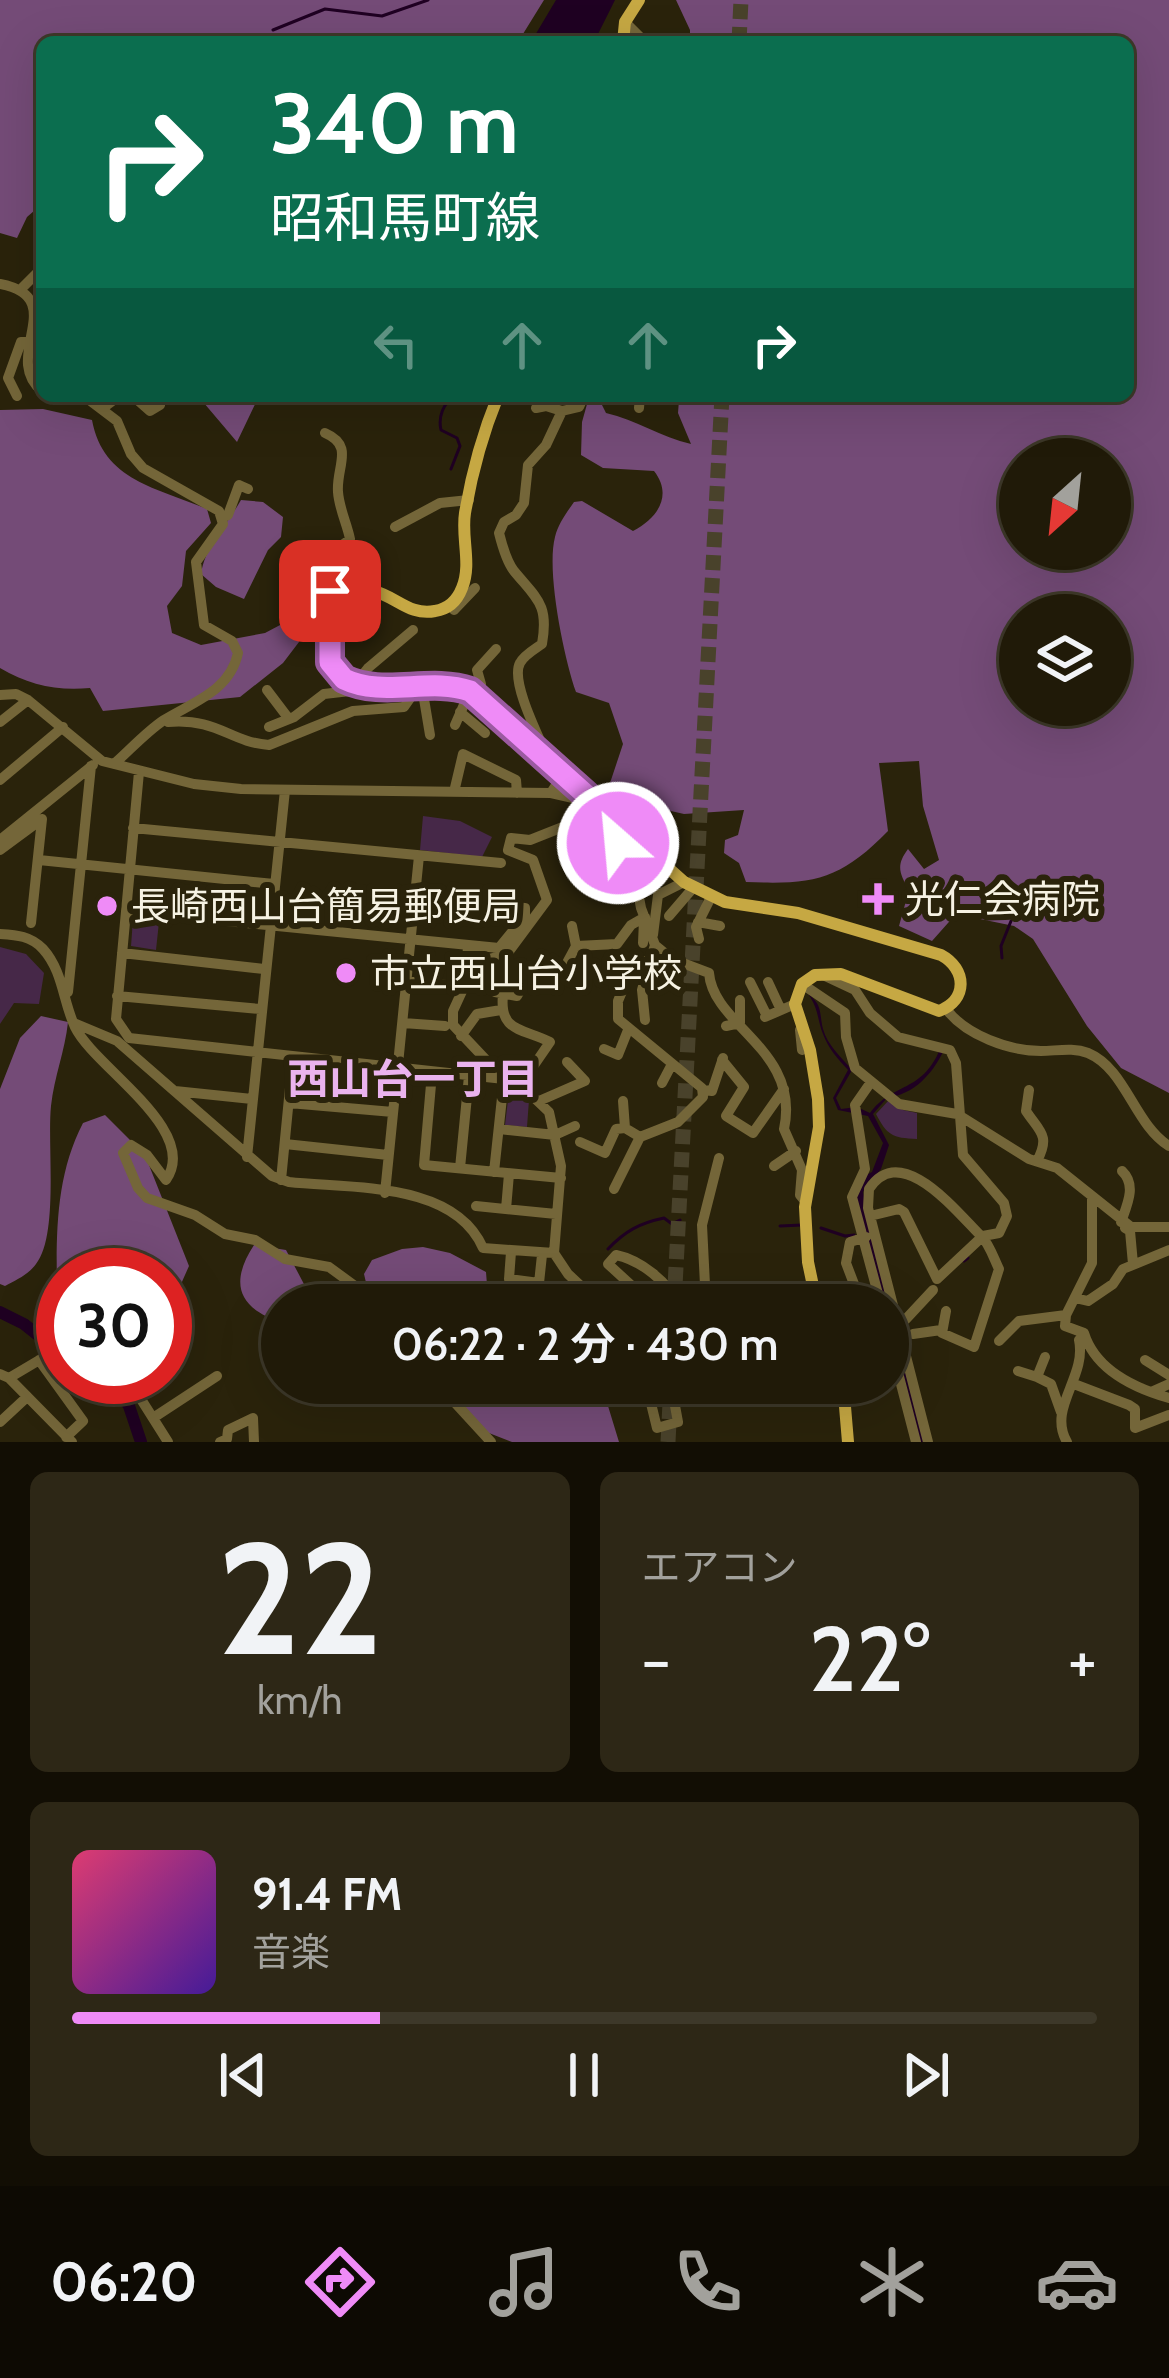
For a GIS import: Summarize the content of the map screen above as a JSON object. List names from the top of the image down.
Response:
{
  "districts": ["西山台一丁目"],
  "places": {
    "health": ["光仁会病院"],
    "other": ["長崎西山台簡易郵便局", "市立西山台小学校"]
  },
  "north": "bottom left",
  "page": {
    "turn": ["340 m", "昭和馬町線"],
    "limit": "30",
    "trip": "06:22 · 2 分 · 430 m",
    "tile": [
      ["22", "km/h"],
      "エアコン"
    ],
    "heat": ["−", "22°", "+"],
    "song": ["91.4 FM", "音楽"],
    "tabs": "06:20"
  }
}
